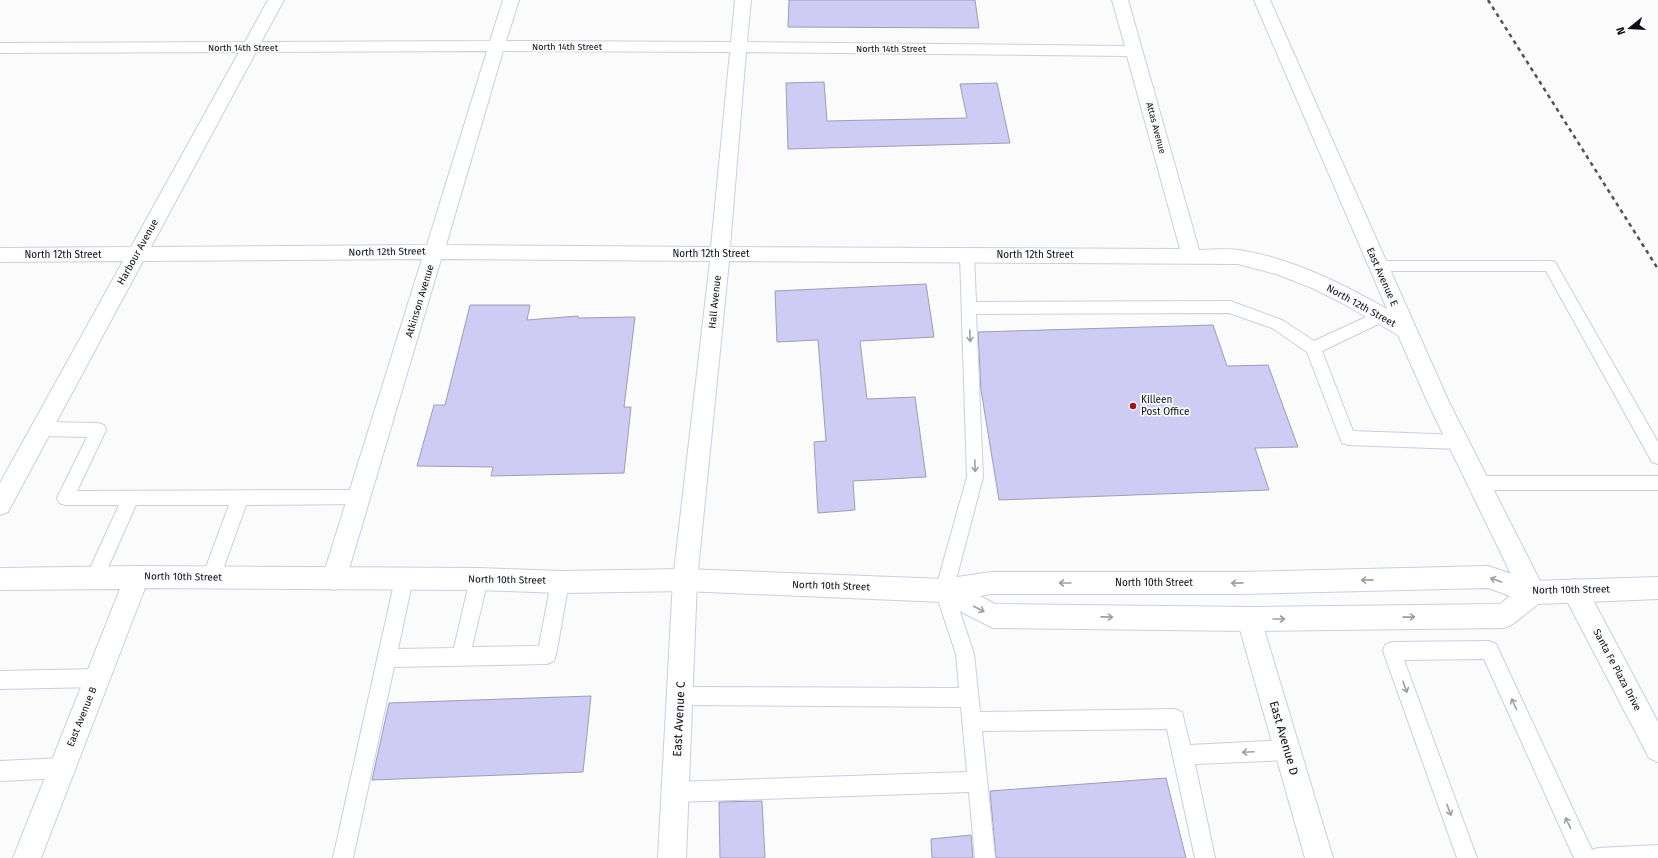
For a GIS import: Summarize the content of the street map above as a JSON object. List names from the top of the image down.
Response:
{
  "streets": {
    "street": [
      "North 14th Street",
      "Attas Avenue",
      "Harbour Avenue",
      "North 12th Street",
      "East Avenue E",
      "Atkinson Avenue",
      "Hall Avenue",
      "North 10th Street",
      "Santa Fe Plaza Drive",
      "East Avenue B",
      "East Avenue C",
      "East Avenue D"
    ]
  },
  "crossings": [
    ["North 14th Street", "Attas Avenue"],
    ["North 14th Street", "Harbour Avenue"],
    ["North 14th Street", "Atkinson Avenue"],
    ["North 14th Street", "Hall Avenue"],
    ["Attas Avenue", "North 12th Street"],
    ["Harbour Avenue", "North 12th Street"],
    ["North 12th Street", "East Avenue E"],
    ["North 12th Street", "Atkinson Avenue"],
    ["North 12th Street", "Hall Avenue"],
    ["East Avenue E", "North 10th Street"],
    ["Atkinson Avenue", "North 10th Street"],
    ["Hall Avenue", "North 10th Street"],
    ["Hall Avenue", "East Avenue C"],
    ["North 10th Street", "Santa Fe Plaza Drive"],
    ["North 10th Street", "East Avenue B"],
    ["North 10th Street", "East Avenue C"]
  ],
  "places": ["Killeen Post Office"],
  "north": "left"
}
